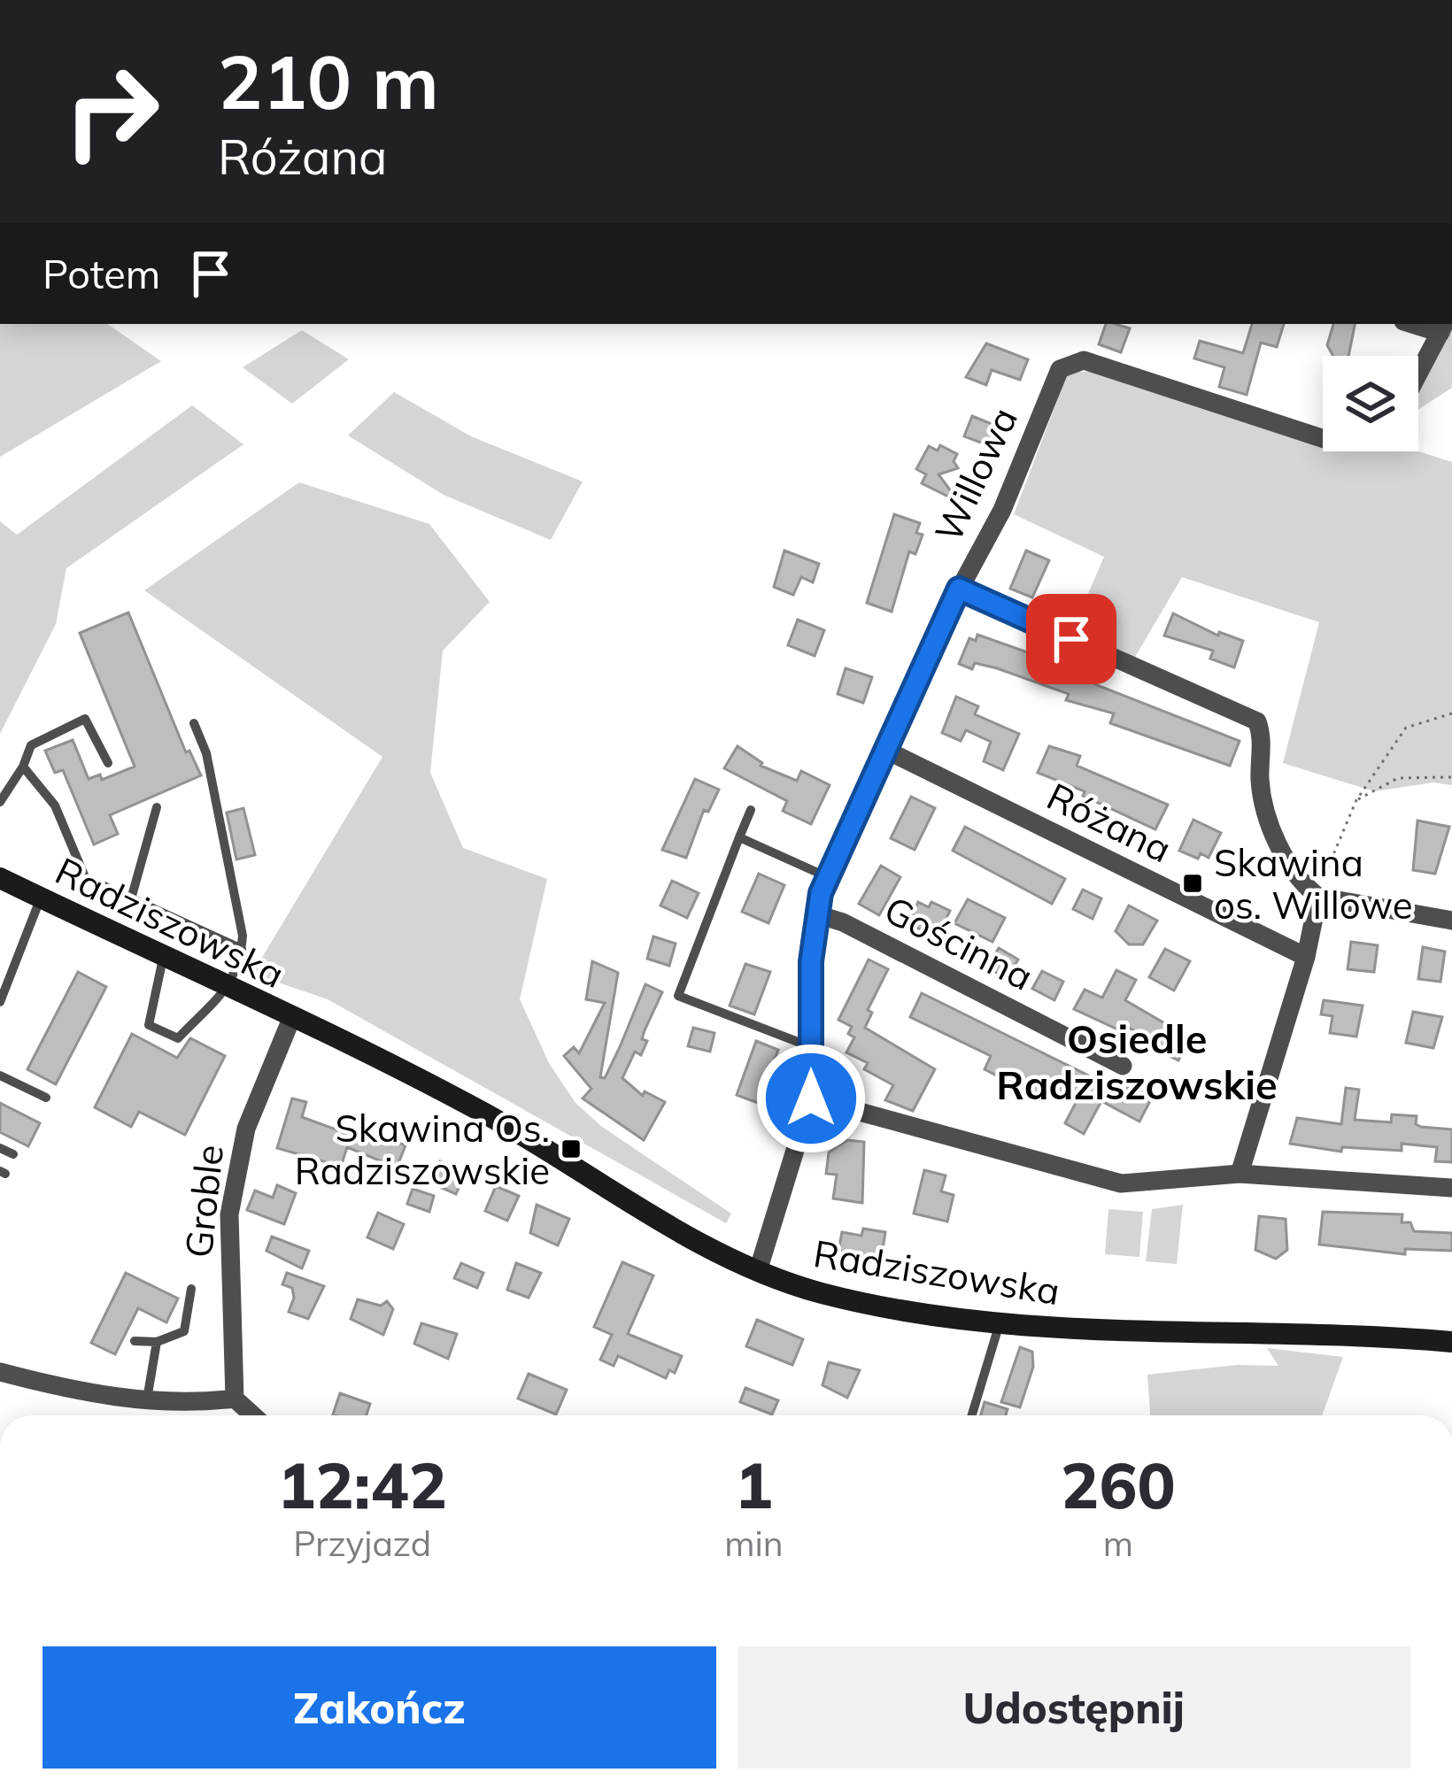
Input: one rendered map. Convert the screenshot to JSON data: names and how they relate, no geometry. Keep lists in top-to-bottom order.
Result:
{
  "streets": {
    "street": [
      "Willowa",
      "Różana",
      "Radziszowska",
      "Gościnna",
      "Groble"
    ]
  },
  "crossings": [
    ["Willowa", "Różana"],
    ["Willowa", "Radziszowska"],
    ["Willowa", "Gościnna"],
    ["Radziszowska", "Groble"]
  ],
  "districts": ["Osiedle Radziszowskie"],
  "places": {
    "transit": ["Skawina os. Willowe", "Skawina Os. Radziszowskie"]
  },
  "page": {
    "turn": ["210 m", "Różana"],
    "then": "Potem",
    "eta": [
      "12:42",
      "Przyjazd",
      "1",
      "min",
      "260",
      "m"
    ],
    "buttons": ["Zakończ", "Udostępnij"]
  }
}
